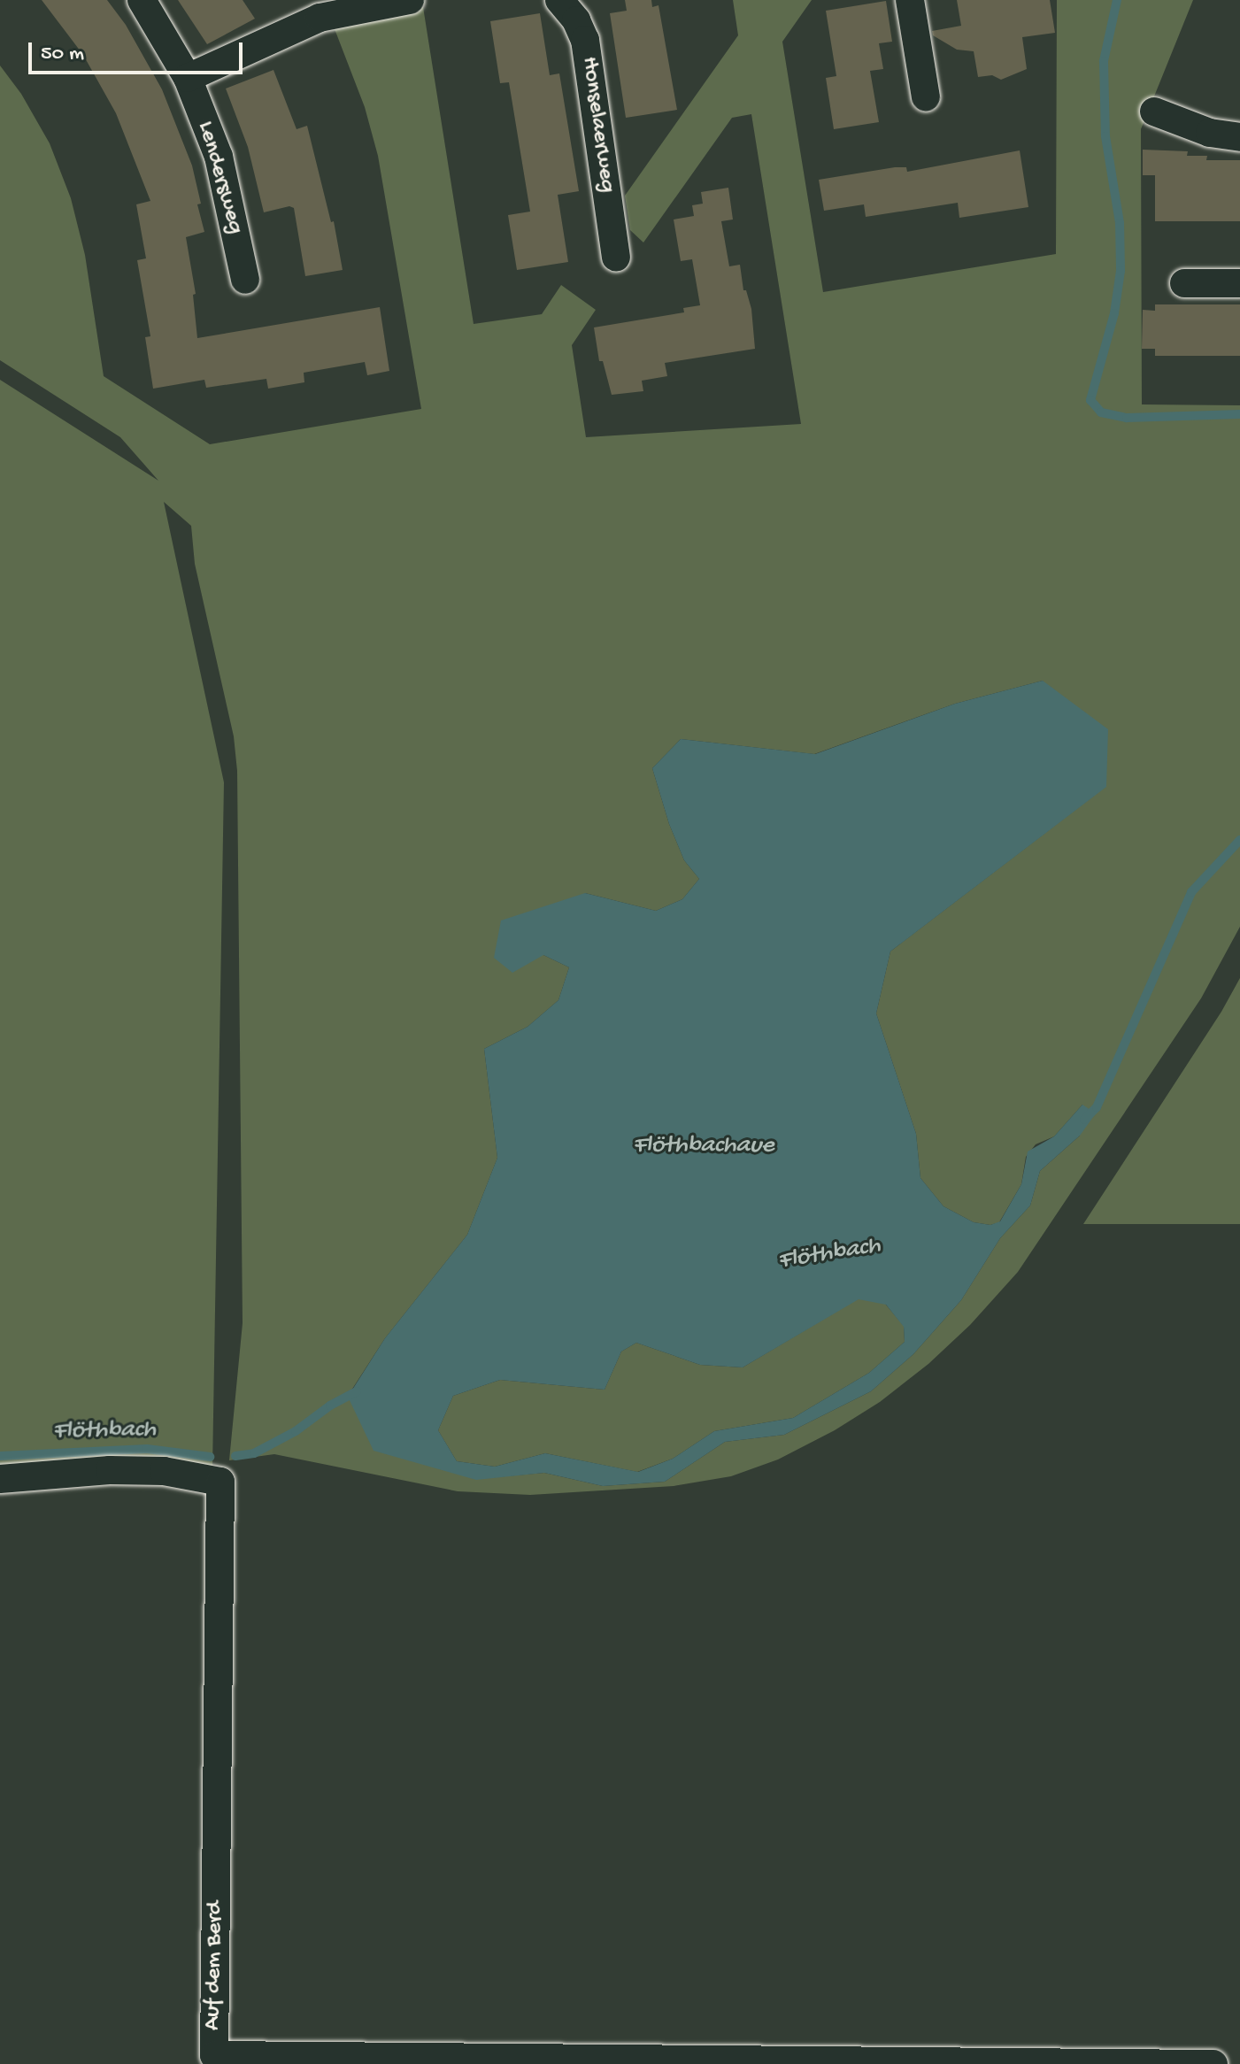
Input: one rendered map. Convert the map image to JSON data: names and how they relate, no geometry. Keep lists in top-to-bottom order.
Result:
{
  "streets": {
    "street": ["Honselaerweg", "Lendersweg", "Auf dem Berd"]
  },
  "water": ["Flöthbachaue", "Flöthbach"],
  "scale_bar": "50 m"
}
